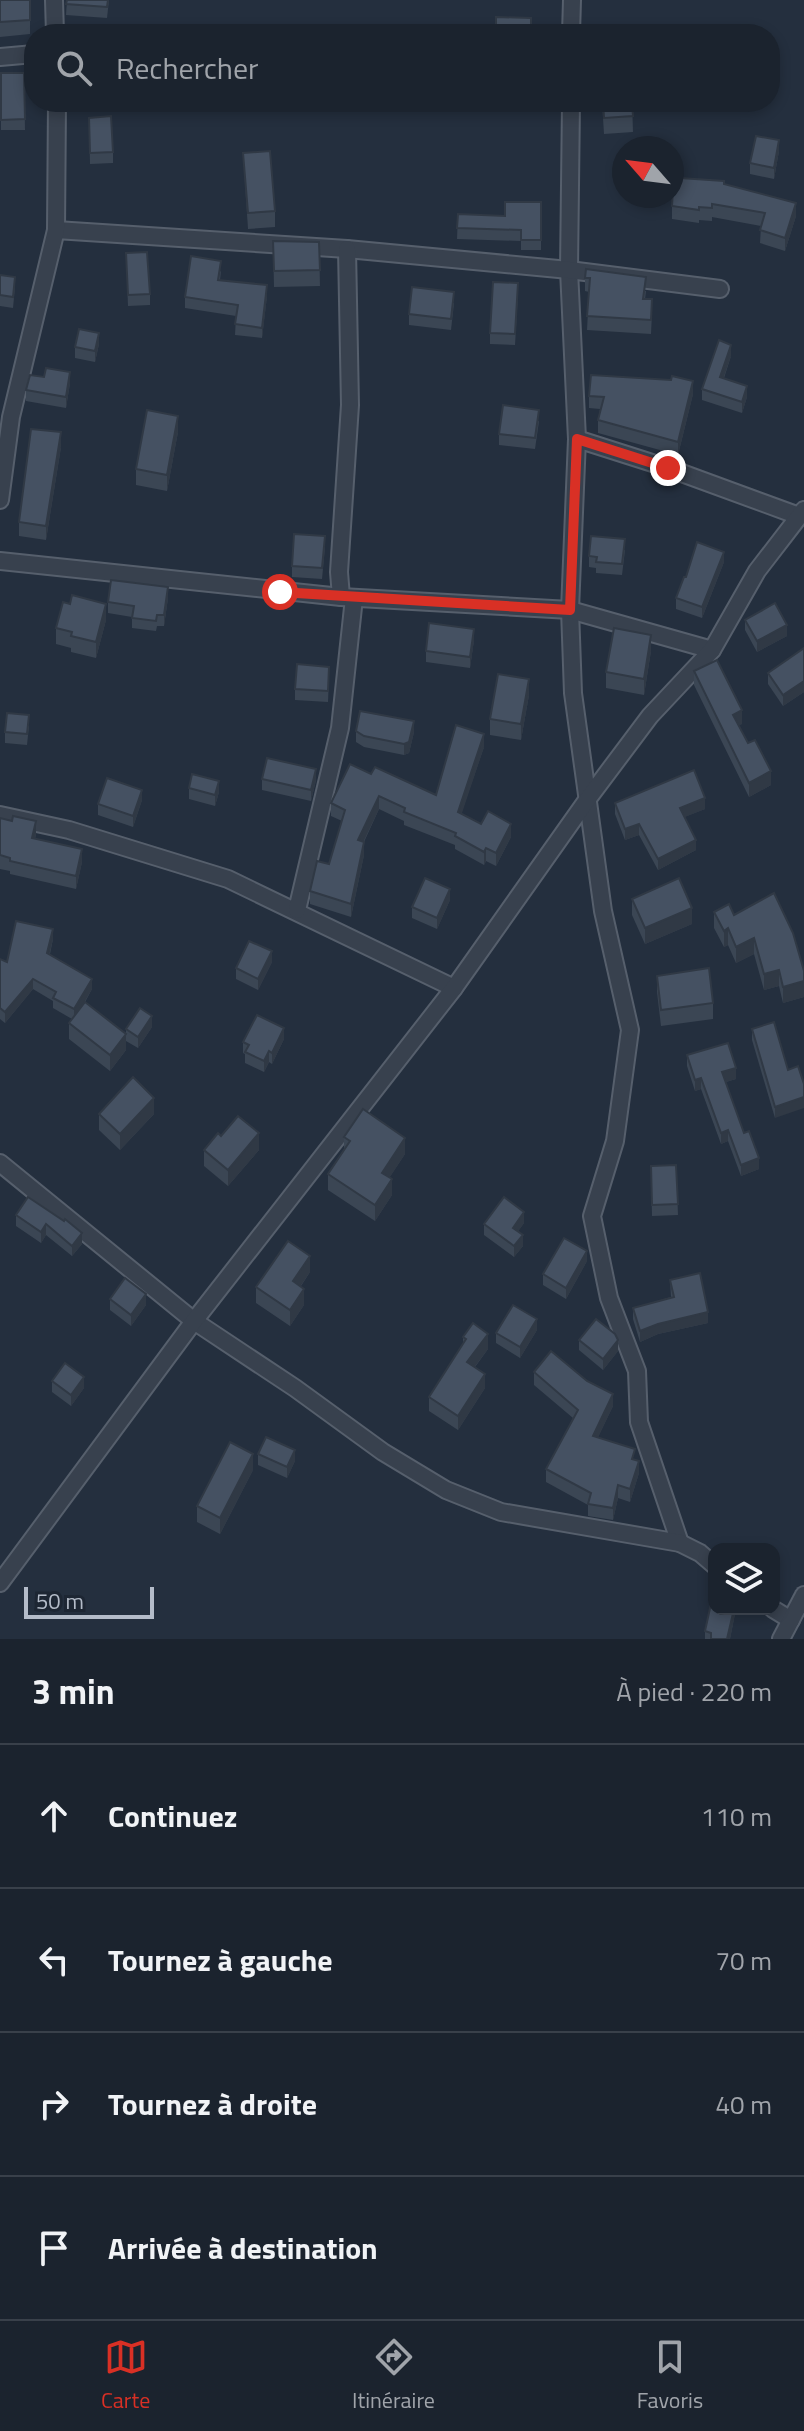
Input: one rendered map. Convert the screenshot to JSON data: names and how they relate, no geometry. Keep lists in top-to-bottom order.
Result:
{
  "scale_bar": "50 m",
  "north": "top left",
  "page": {
    "search": "Rechercher",
    "scale": "50 m",
    "heading": ["3 min", "À pied · 220 m"],
    "list": [
      ["Continuez", "110 m"],
      ["Tournez à gauche", "70 m"],
      ["Tournez à droite", "40 m"],
      "Arrivée à destination"
    ],
    "nav": ["Carte", "Itinéraire", "Favoris"]
  }
}
